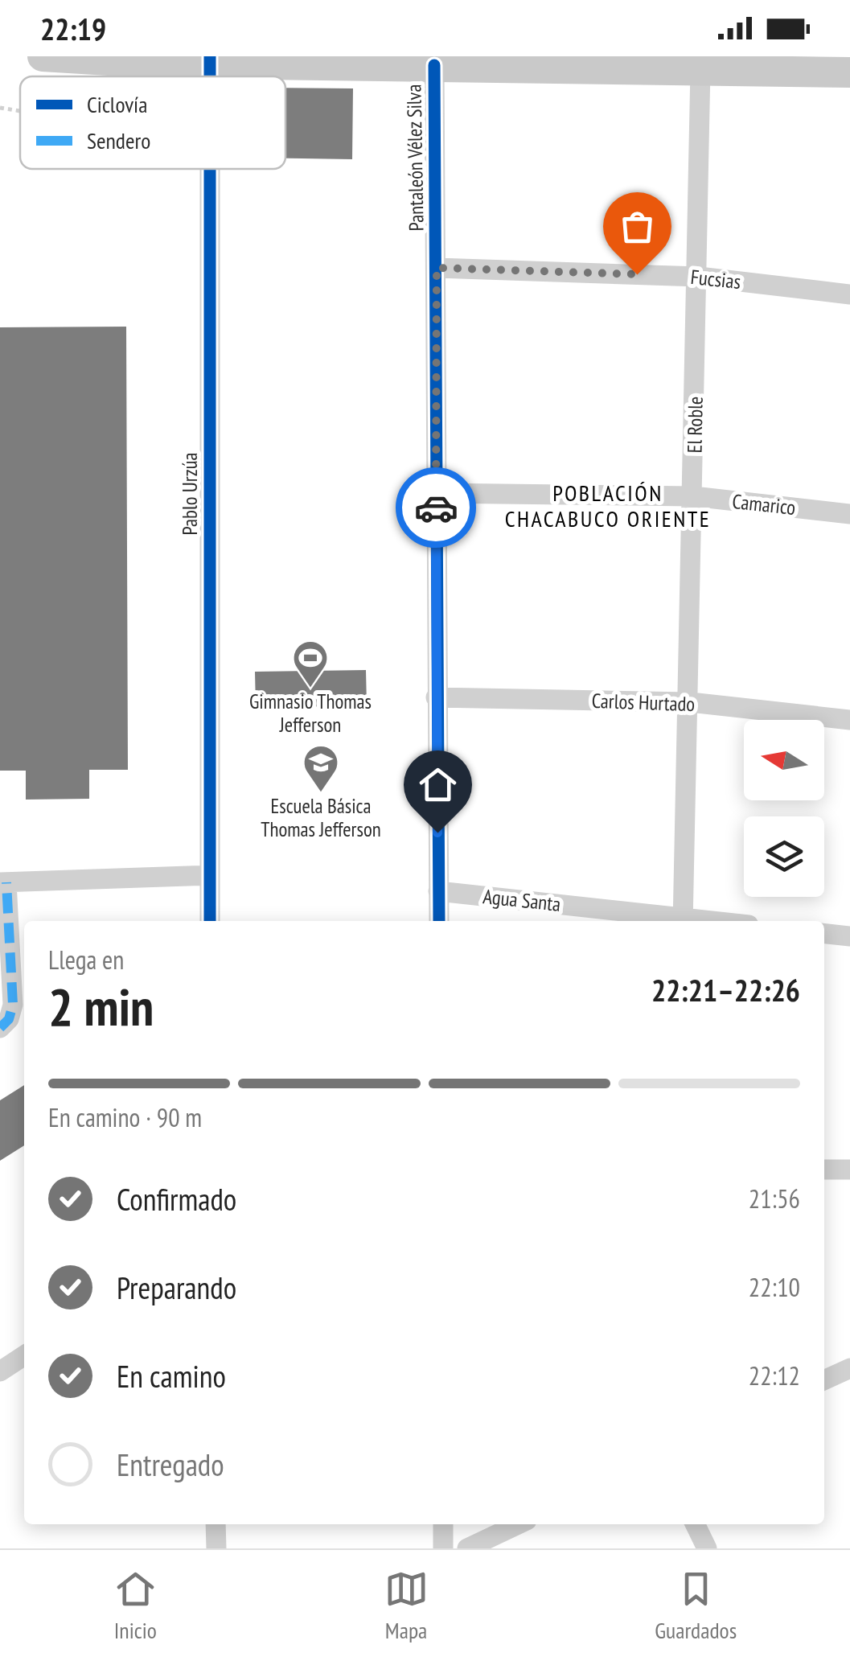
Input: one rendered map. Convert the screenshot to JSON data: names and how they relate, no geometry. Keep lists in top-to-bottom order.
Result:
{
  "streets": {
    "street": [
      "Pantaleón Vélez Silva",
      "Fucsias",
      "El Roble",
      "Pablo Urzúa",
      "Camarico",
      "Carlos Hurtado",
      "Agua Santa"
    ]
  },
  "crossings": [
    ["Pantaleón Vélez Silva", "Fucsias"],
    ["Pantaleón Vélez Silva", "Camarico"],
    ["Pantaleón Vélez Silva", "Carlos Hurtado"],
    ["Pantaleón Vélez Silva", "Agua Santa"],
    ["Fucsias", "El Roble"],
    ["El Roble", "Camarico"],
    ["El Roble", "Carlos Hurtado"]
  ],
  "districts": ["POBLACIÓN CHACABUCO ORIENTE"],
  "places": {
    "sports": ["Gimnasio Thomas Jefferson"],
    "school or university": ["Escuela Básica Thomas Jefferson"]
  },
  "legend": ["Ciclovía", "Sendero"],
  "north": "left",
  "page": {
    "status": "22:19",
    "heading": ["2 min", "Llega en", "22:21–22:26"],
    "bar": "En camino · 90 m",
    "list": [
      ["Confirmado", "21:56"],
      ["Preparando", "22:10"],
      ["En camino", "22:12"],
      "Entregado"
    ],
    "tabs": ["Inicio", "Mapa", "Guardados"]
  }
}
